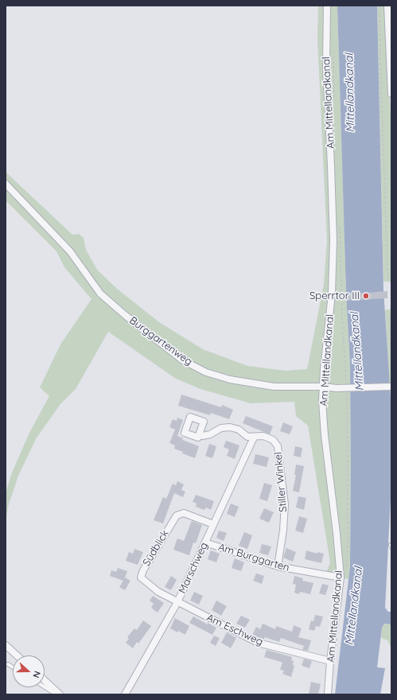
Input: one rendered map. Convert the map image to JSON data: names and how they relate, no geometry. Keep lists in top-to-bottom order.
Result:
{
  "streets": {
    "street": [
      "Am Mittellandkanal",
      "Burggartenweg",
      "Stiller Winkel",
      "Südblick",
      "Am Burggarten",
      "Marschweg",
      "Am Eschweg"
    ]
  },
  "crossings": [
    ["Am Mittellandkanal", "Burggartenweg"],
    ["Am Mittellandkanal", "Am Burggarten"],
    ["Am Mittellandkanal", "Am Eschweg"],
    ["Stiller Winkel", "Am Burggarten"],
    ["Stiller Winkel", "Marschweg"],
    ["Südblick", "Marschweg"],
    ["Südblick", "Am Eschweg"],
    ["Am Burggarten", "Marschweg"],
    ["Marschweg", "Am Eschweg"]
  ],
  "water": ["Mittellandkanal"],
  "places": ["Sperrtor III"],
  "north": "right"
}
